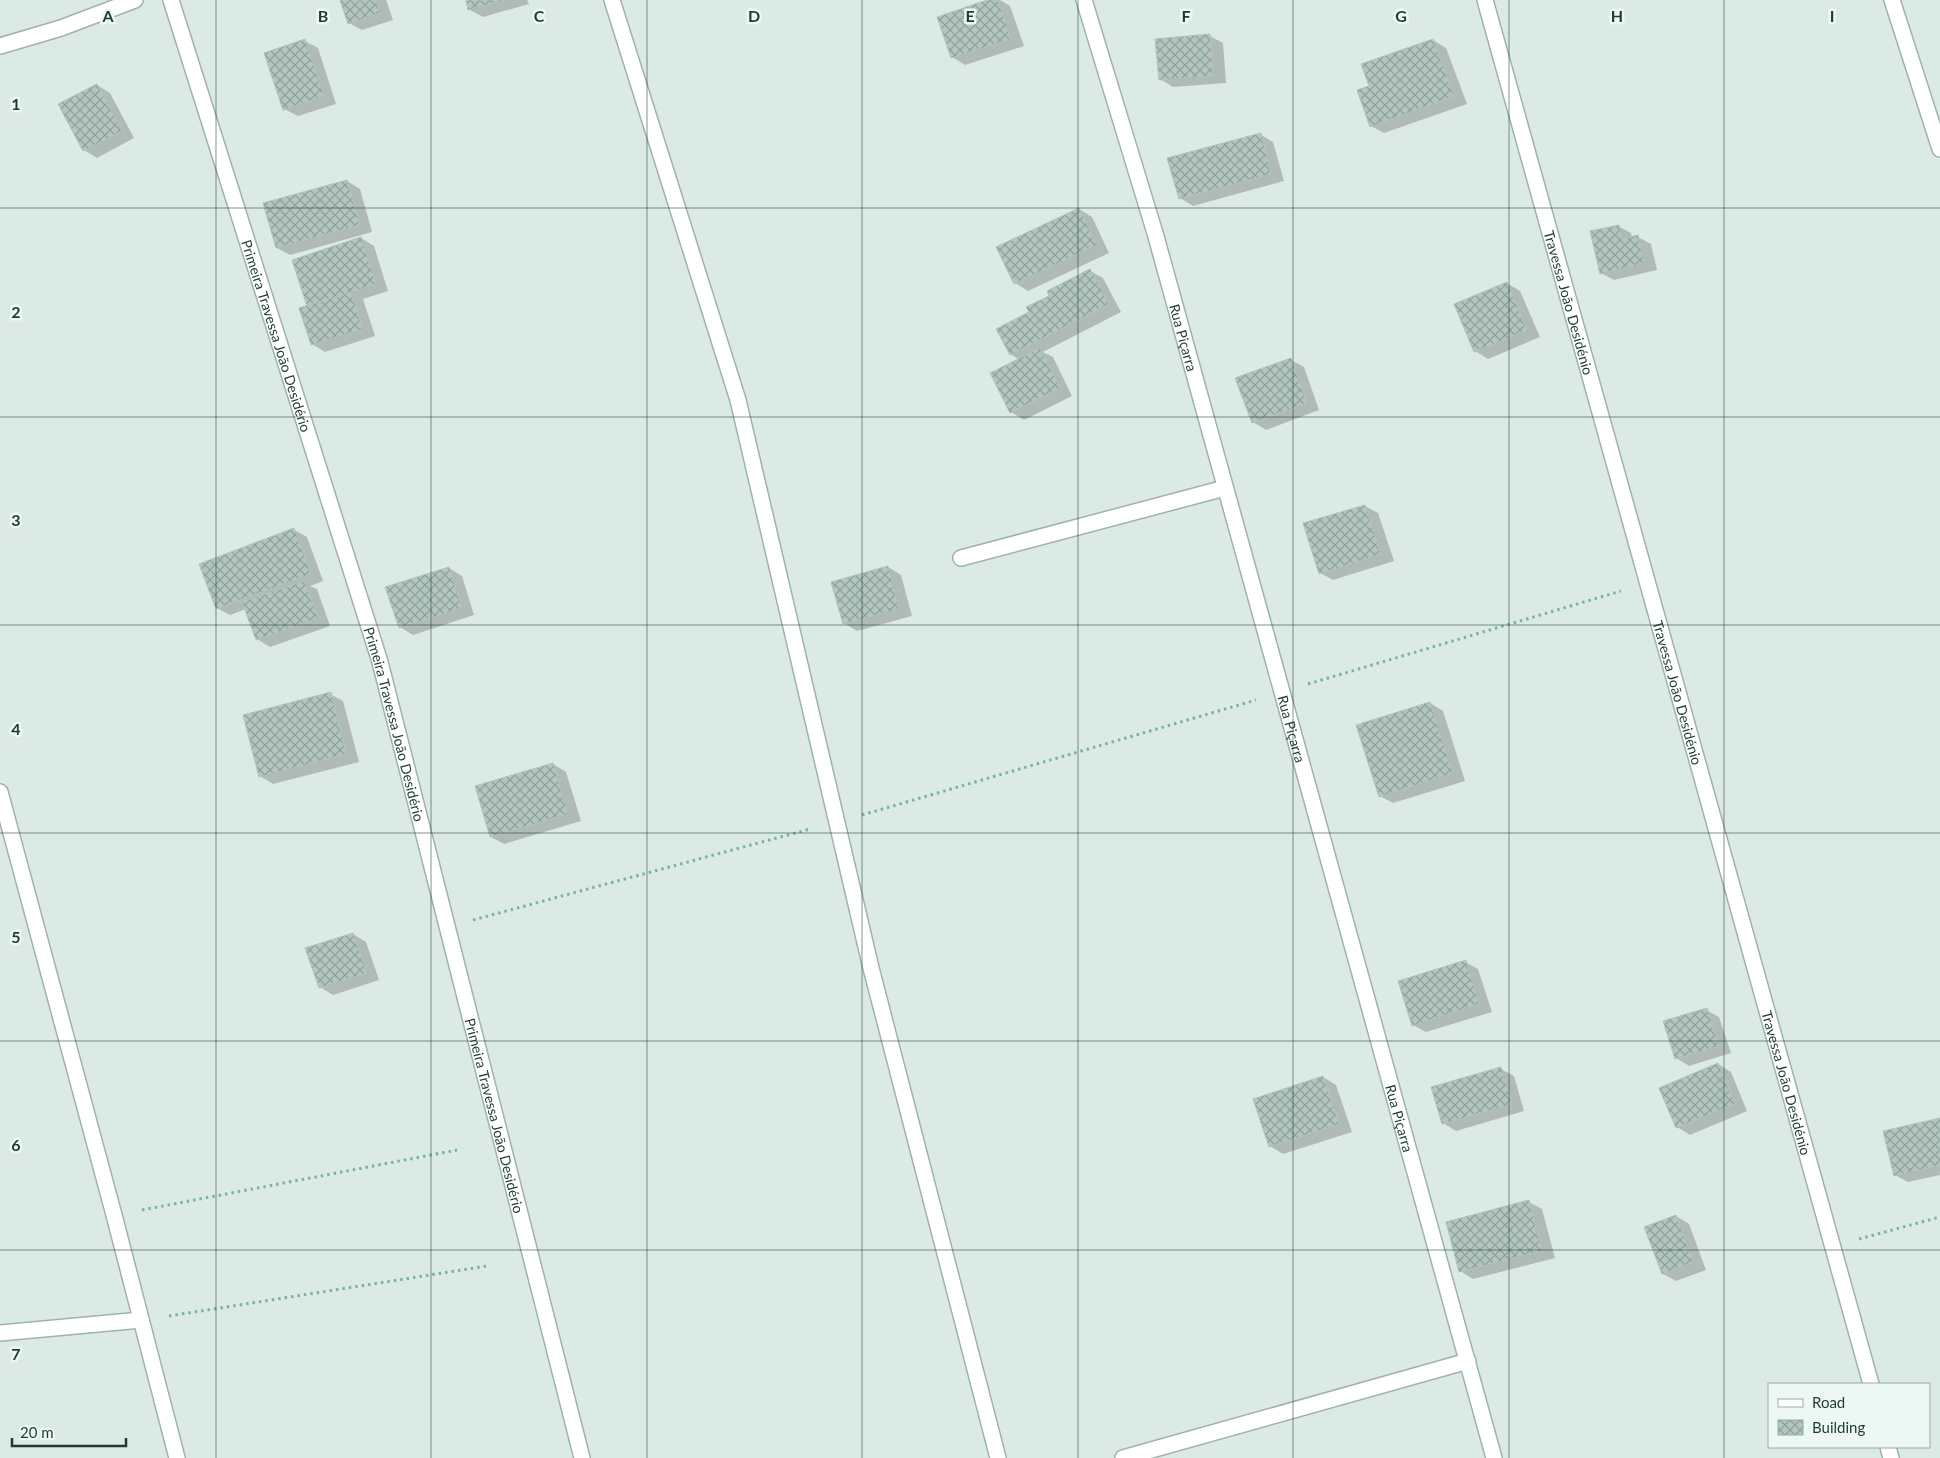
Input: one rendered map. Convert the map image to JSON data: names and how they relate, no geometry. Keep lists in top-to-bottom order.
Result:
{
  "streets": {
    "street": ["Travessa João Desidénio", "Primeira Travessa João Desidério", "Rua Piçarra"]
  },
  "legend": ["Road", "Building"],
  "scale_bar": "20 m",
  "grid": {
    "columns": [
      "A",
      "B",
      "C",
      "D",
      "E",
      "F",
      "G",
      "H",
      "I"
    ],
    "rows": [
      "1",
      "2",
      "3",
      "4",
      "5",
      "6",
      "7"
    ]
  }
}
